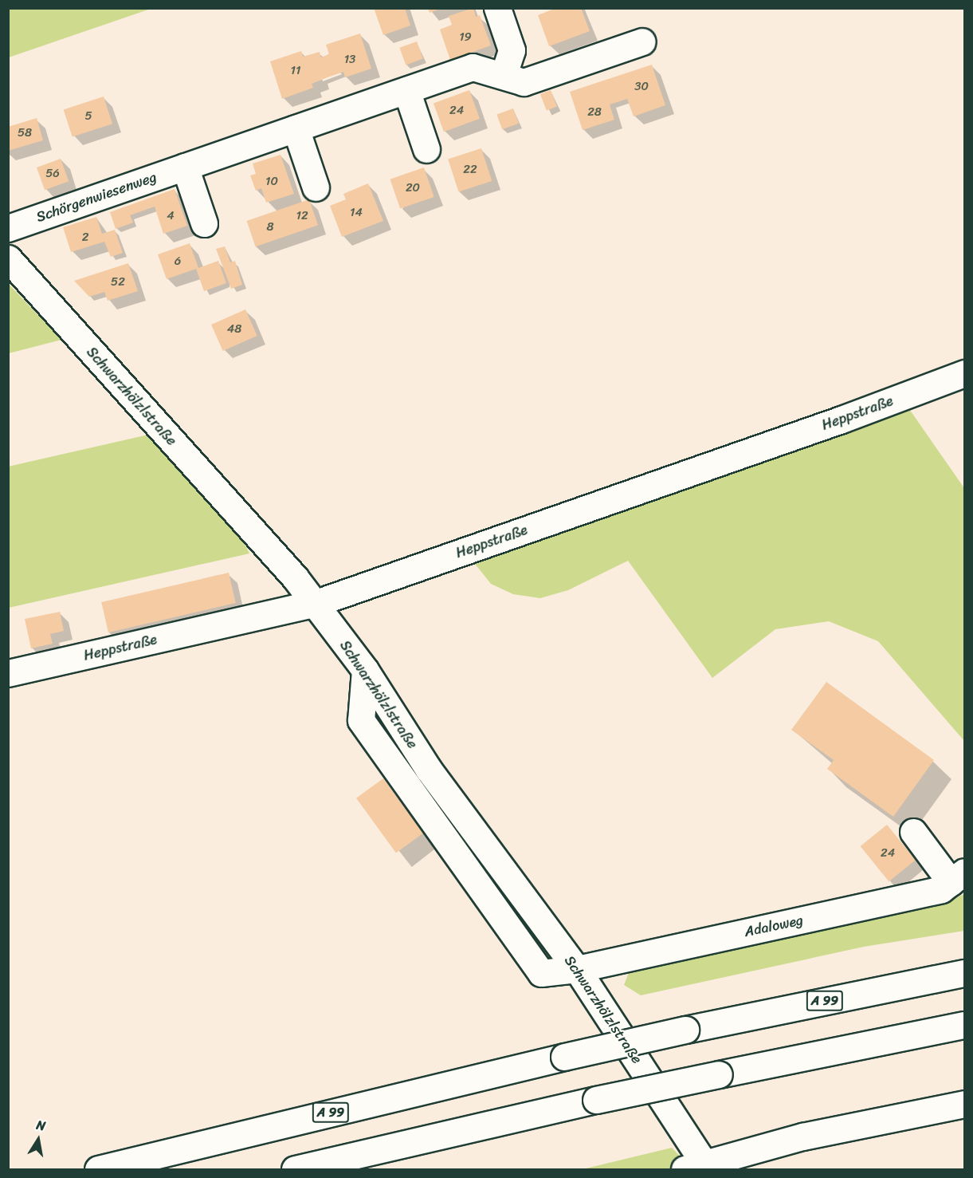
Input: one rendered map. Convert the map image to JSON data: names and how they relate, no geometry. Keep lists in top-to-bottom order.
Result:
{
  "streets": {
    "main road": [
      "Schörgenwiesenweg",
      "Schwarzhölzlstraße",
      "Heppstraße",
      "Adaloweg",
      "A 99"
    ]
  },
  "crossings": [
    ["Schwarzhölzlstraße", "Heppstraße"],
    ["Schwarzhölzlstraße", "Adaloweg"]
  ],
  "house_numbers": [
    "19",
    "13",
    "11",
    "30",
    "24",
    "28",
    "5",
    "58",
    "22",
    "56",
    "10",
    "20",
    "14",
    "4",
    "12",
    "8",
    "2",
    "6",
    "52",
    "48",
    "24"
  ],
  "north": "top"
}
